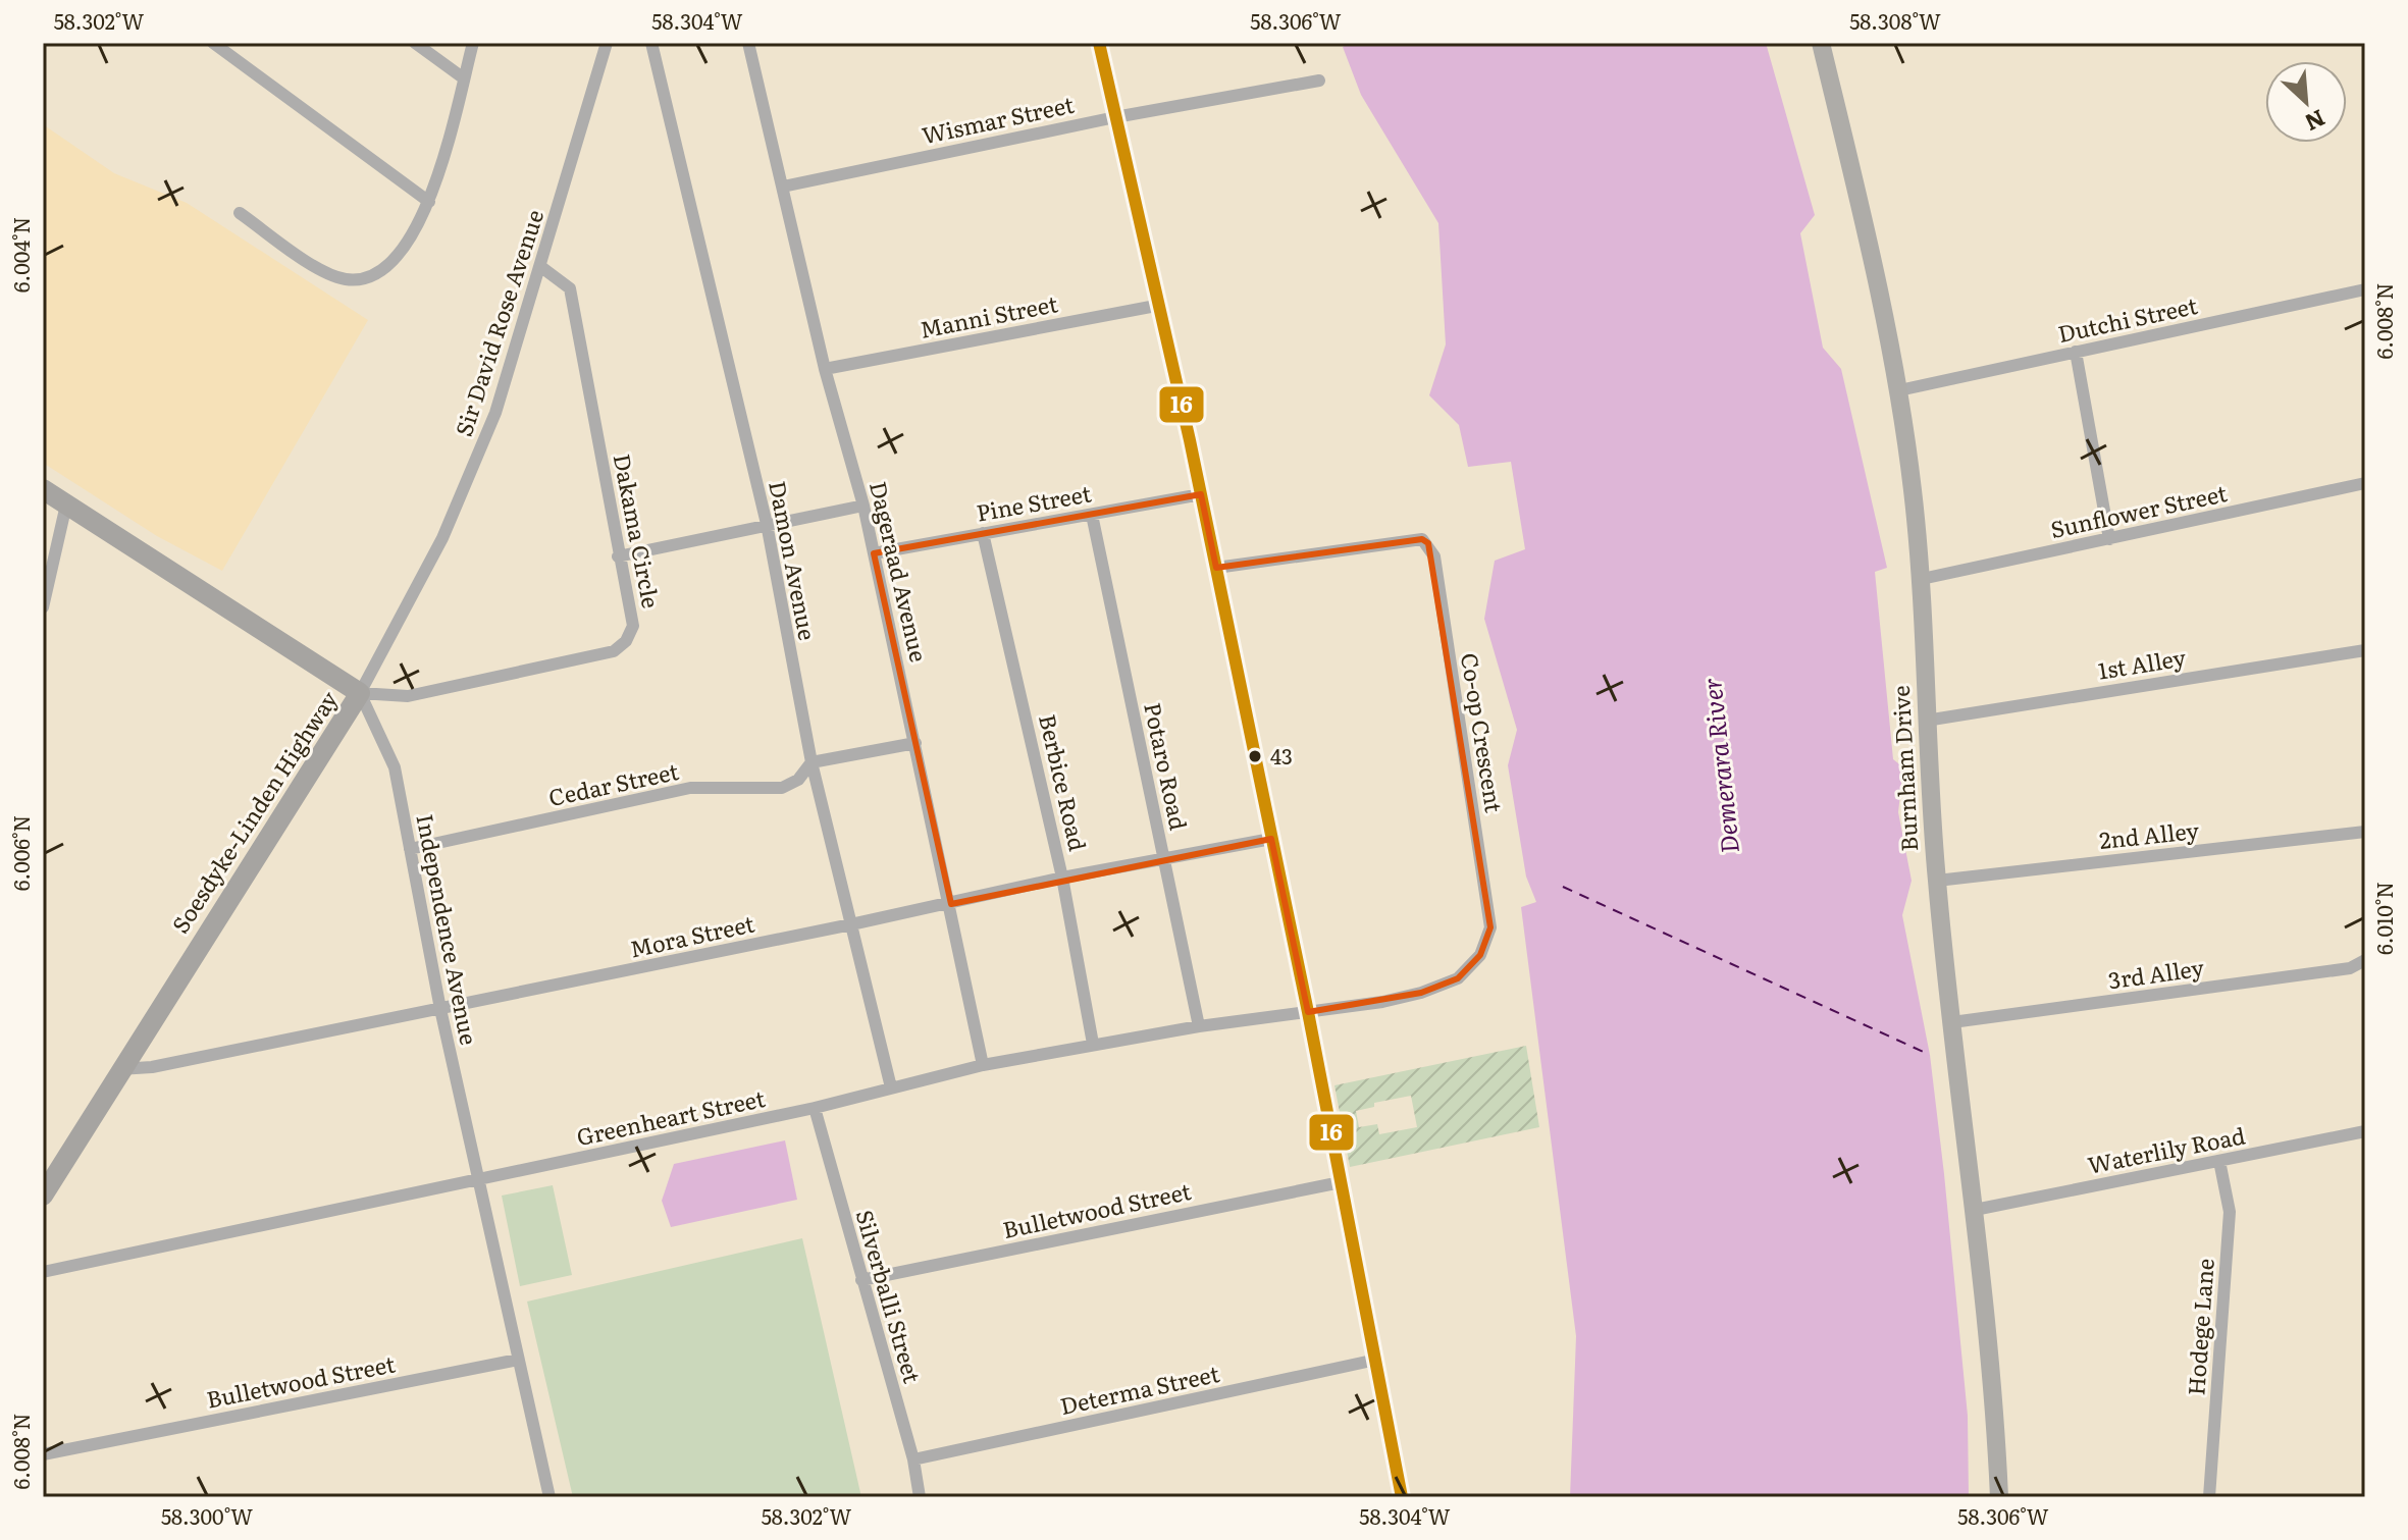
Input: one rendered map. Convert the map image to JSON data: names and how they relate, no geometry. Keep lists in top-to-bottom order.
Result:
{
  "streets": {
    "main road": ["Soesdyke-Linden Highway"],
    "street": [
      "Wismar Street",
      "Manni Street",
      "Dutchi Street",
      "Sir David Rose Avenue",
      "Pine Street",
      "Sunflower Street",
      "Dakama Circle",
      "Damon Avenue",
      "Dageraad Avenue",
      "1st Alley",
      "Co-op Crescent",
      "Potaro Road",
      "Burnham Drive",
      "Berbice Road",
      "Cedar Street",
      "2nd Alley",
      "Independence Avenue",
      "Mora Street",
      "3rd Alley",
      "Greenheart Street",
      "Waterlily Road",
      "Bulletwood Street",
      "Silverballi Street",
      "Hodege Lane",
      "Determa Street"
    ]
  },
  "crossings": [
    ["Wismar Street", "Dageraad Avenue"],
    ["Manni Street", "Dageraad Avenue"],
    ["Dutchi Street", "Burnham Drive"],
    ["Sir David Rose Avenue", "Dakama Circle"],
    ["Sir David Rose Avenue", "Soesdyke-Linden Highway"],
    ["Sir David Rose Avenue", "Independence Avenue"],
    ["Pine Street", "Dageraad Avenue"],
    ["Pine Street", "Potaro Road"],
    ["Pine Street", "Berbice Road"],
    ["Sunflower Street", "Burnham Drive"],
    ["Dakama Circle", "Soesdyke-Linden Highway"],
    ["Dakama Circle", "Independence Avenue"],
    ["Damon Avenue", "Cedar Street"],
    ["Damon Avenue", "Mora Street"],
    ["Damon Avenue", "Greenheart Street"],
    ["Dageraad Avenue", "Cedar Street"],
    ["Dageraad Avenue", "Mora Street"],
    ["Dageraad Avenue", "Greenheart Street"],
    ["1st Alley", "Burnham Drive"],
    ["Co-op Crescent", "Greenheart Street"],
    ["Potaro Road", "Mora Street"],
    ["Potaro Road", "Greenheart Street"],
    ["Burnham Drive", "2nd Alley"],
    ["Burnham Drive", "3rd Alley"],
    ["Burnham Drive", "Waterlily Road"],
    ["Berbice Road", "Mora Street"],
    ["Berbice Road", "Greenheart Street"],
    ["Cedar Street", "Independence Avenue"],
    ["Soesdyke-Linden Highway", "Independence Avenue"],
    ["Soesdyke-Linden Highway", "Mora Street"],
    ["Independence Avenue", "Mora Street"],
    ["Independence Avenue", "Greenheart Street"],
    ["Independence Avenue", "Bulletwood Street"],
    ["Greenheart Street", "Silverballi Street"],
    ["Waterlily Road", "Hodege Lane"],
    ["Bulletwood Street", "Silverballi Street"],
    ["Silverballi Street", "Determa Street"]
  ],
  "water": ["Demerara River"],
  "places": ["43"],
  "lines": ["transit line 16"],
  "north": "bottom right",
  "coordinates": [
    "58.302°W",
    "58.304°W",
    "58.306°W",
    "58.308°W",
    "6.004°N",
    "6.008°N",
    "6.006°N",
    "6.010°N",
    "58.300°W"
  ]
}
